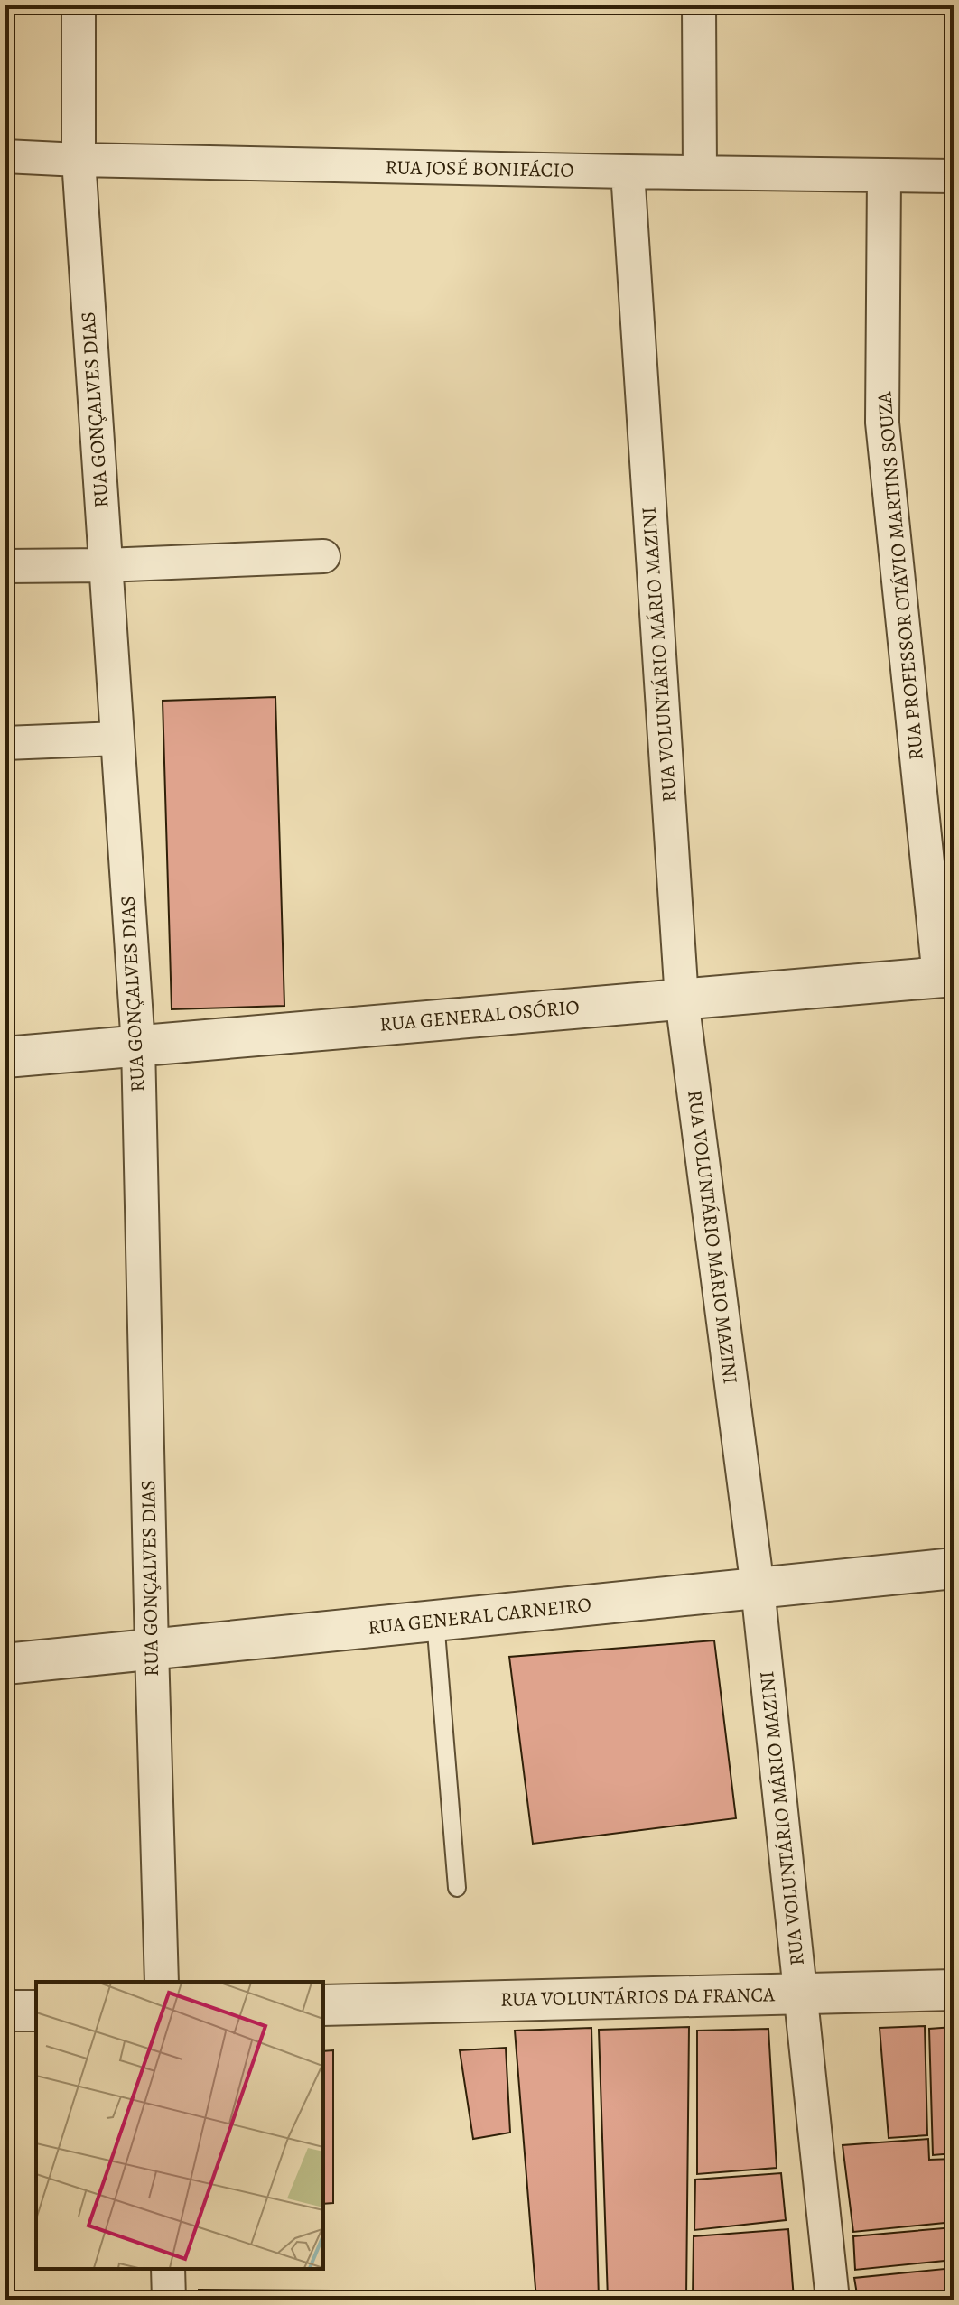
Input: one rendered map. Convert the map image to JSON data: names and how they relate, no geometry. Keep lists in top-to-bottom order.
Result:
{
  "streets": {
    "street": [
      "RUA JOSÉ BONIFÁCIO",
      "RUA GONÇALVES DIAS",
      "RUA PROFESSOR OTÁVIO MARTINS SOUZA",
      "RUA VOLUNTÁRIO MÁRIO MAZINI",
      "RUA GENERAL OSÓRIO",
      "RUA GENERAL CARNEIRO",
      "RUA VOLUNTÁRIOS DA FRANCA"
    ]
  },
  "crossings": [
    ["RUA JOSÉ BONIFÁCIO", "RUA GONÇALVES DIAS"],
    ["RUA JOSÉ BONIFÁCIO", "RUA PROFESSOR OTÁVIO MARTINS SOUZA"],
    ["RUA JOSÉ BONIFÁCIO", "RUA VOLUNTÁRIO MÁRIO MAZINI"],
    ["RUA GONÇALVES DIAS", "RUA GENERAL OSÓRIO"],
    ["RUA GONÇALVES DIAS", "RUA GENERAL CARNEIRO"],
    ["RUA PROFESSOR OTÁVIO MARTINS SOUZA", "RUA GENERAL OSÓRIO"],
    ["RUA VOLUNTÁRIO MÁRIO MAZINI", "RUA GENERAL OSÓRIO"],
    ["RUA VOLUNTÁRIO MÁRIO MAZINI", "RUA GENERAL CARNEIRO"],
    ["RUA VOLUNTÁRIO MÁRIO MAZINI", "RUA VOLUNTÁRIOS DA FRANCA"]
  ]
}
